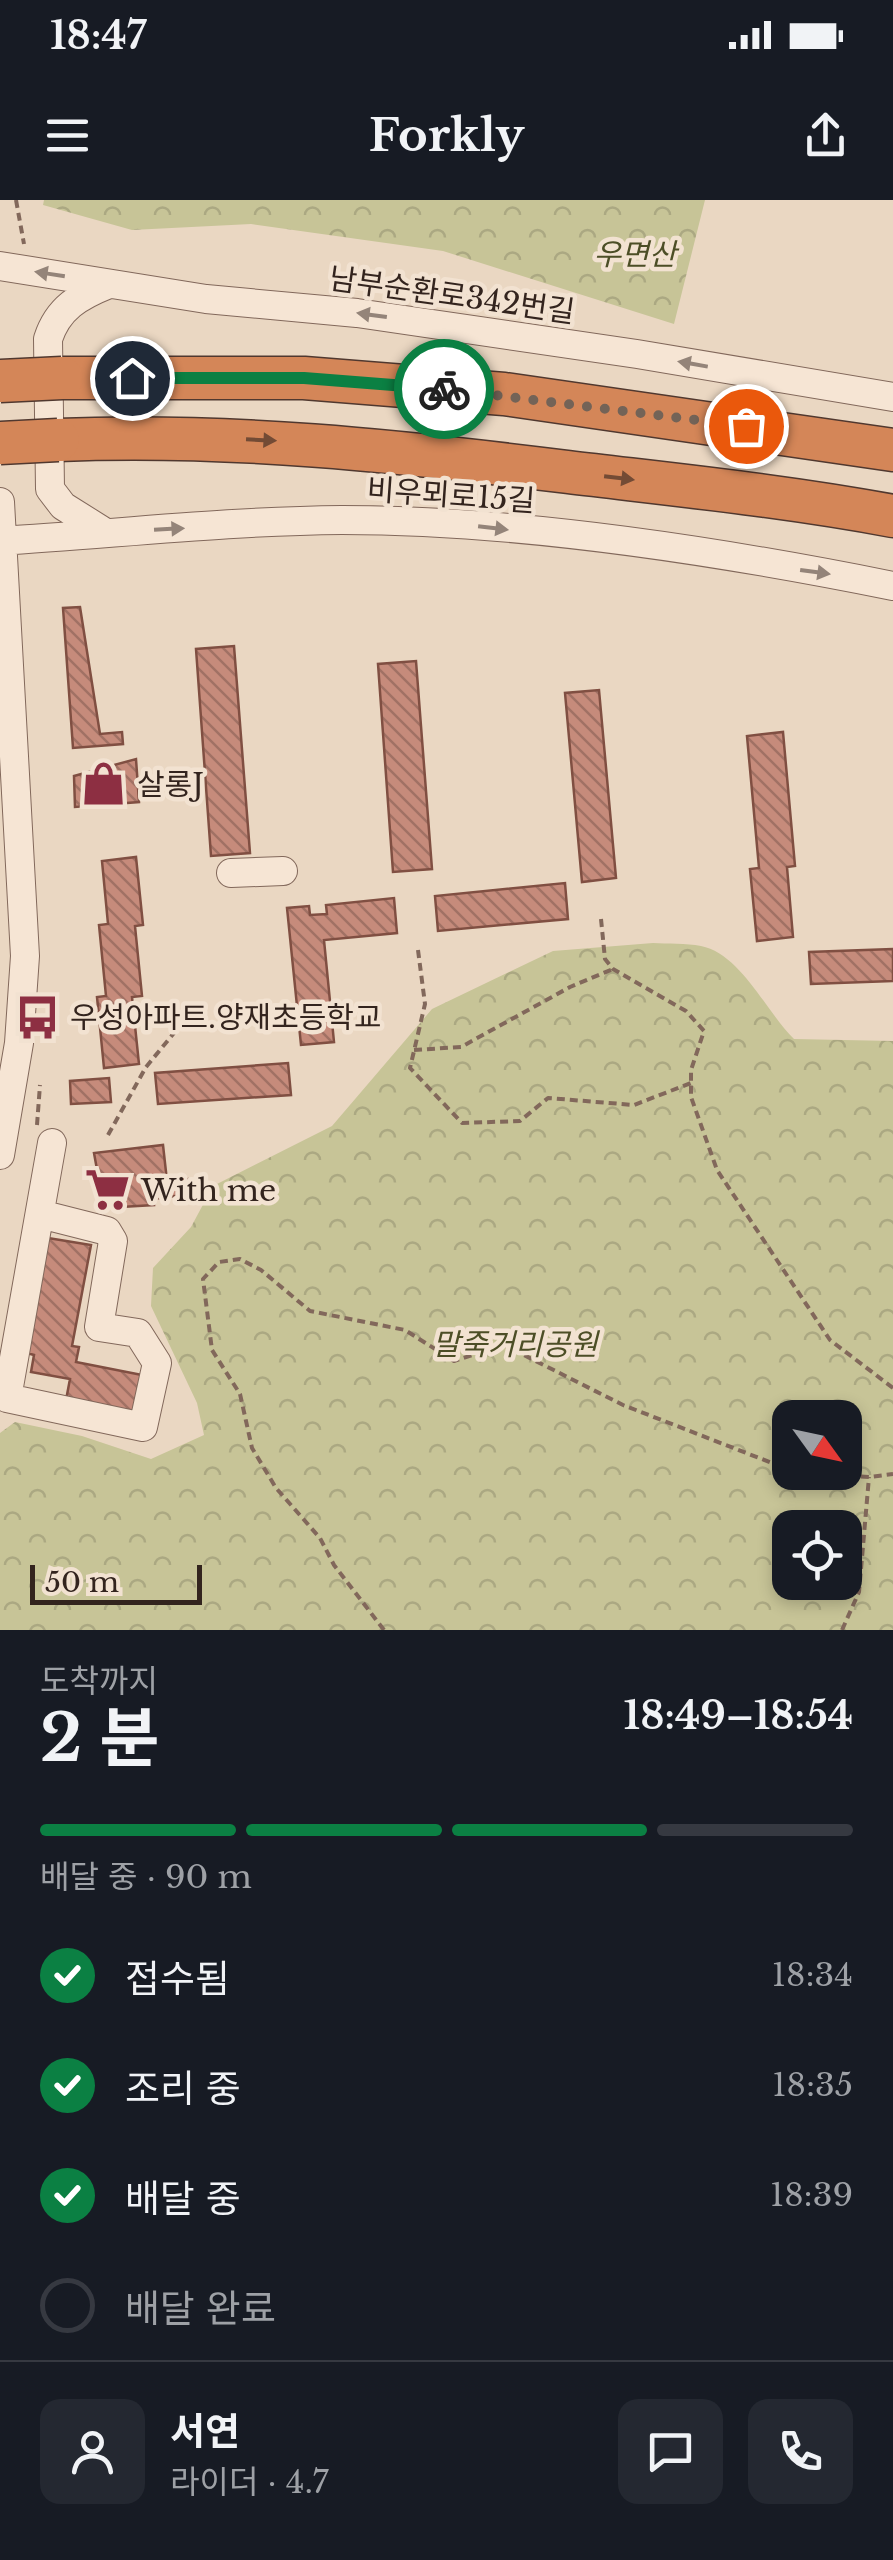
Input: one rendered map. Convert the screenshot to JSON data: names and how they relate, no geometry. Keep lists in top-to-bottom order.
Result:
{
  "streets": {
    "street": ["남부순환로342번길", "비우뫼로15길"]
  },
  "one_way": ["남부순환로342번길", "비우뫼로15길"],
  "parks": ["우면산", "말죽거리공원"],
  "places": {
    "shop": ["살롱J"],
    "bus stop": ["우성아파트.양재초등학교"],
    "supermarket": ["With me"]
  },
  "scale_bar": "50 m",
  "north": "bottom right",
  "page": {
    "status": "18:47",
    "header": "Forkly",
    "scale": "50 m",
    "heading": ["2 분", "도착까지", "18:49–18:54"],
    "panel": ["서연", "라이더 · 4.7"],
    "bar": "배달 중 · 90 m",
    "list": [
      ["접수됨", "18:34"],
      ["조리 중", "18:35"],
      ["배달 중", "18:39"],
      "배달 완료"
    ]
  }
}
